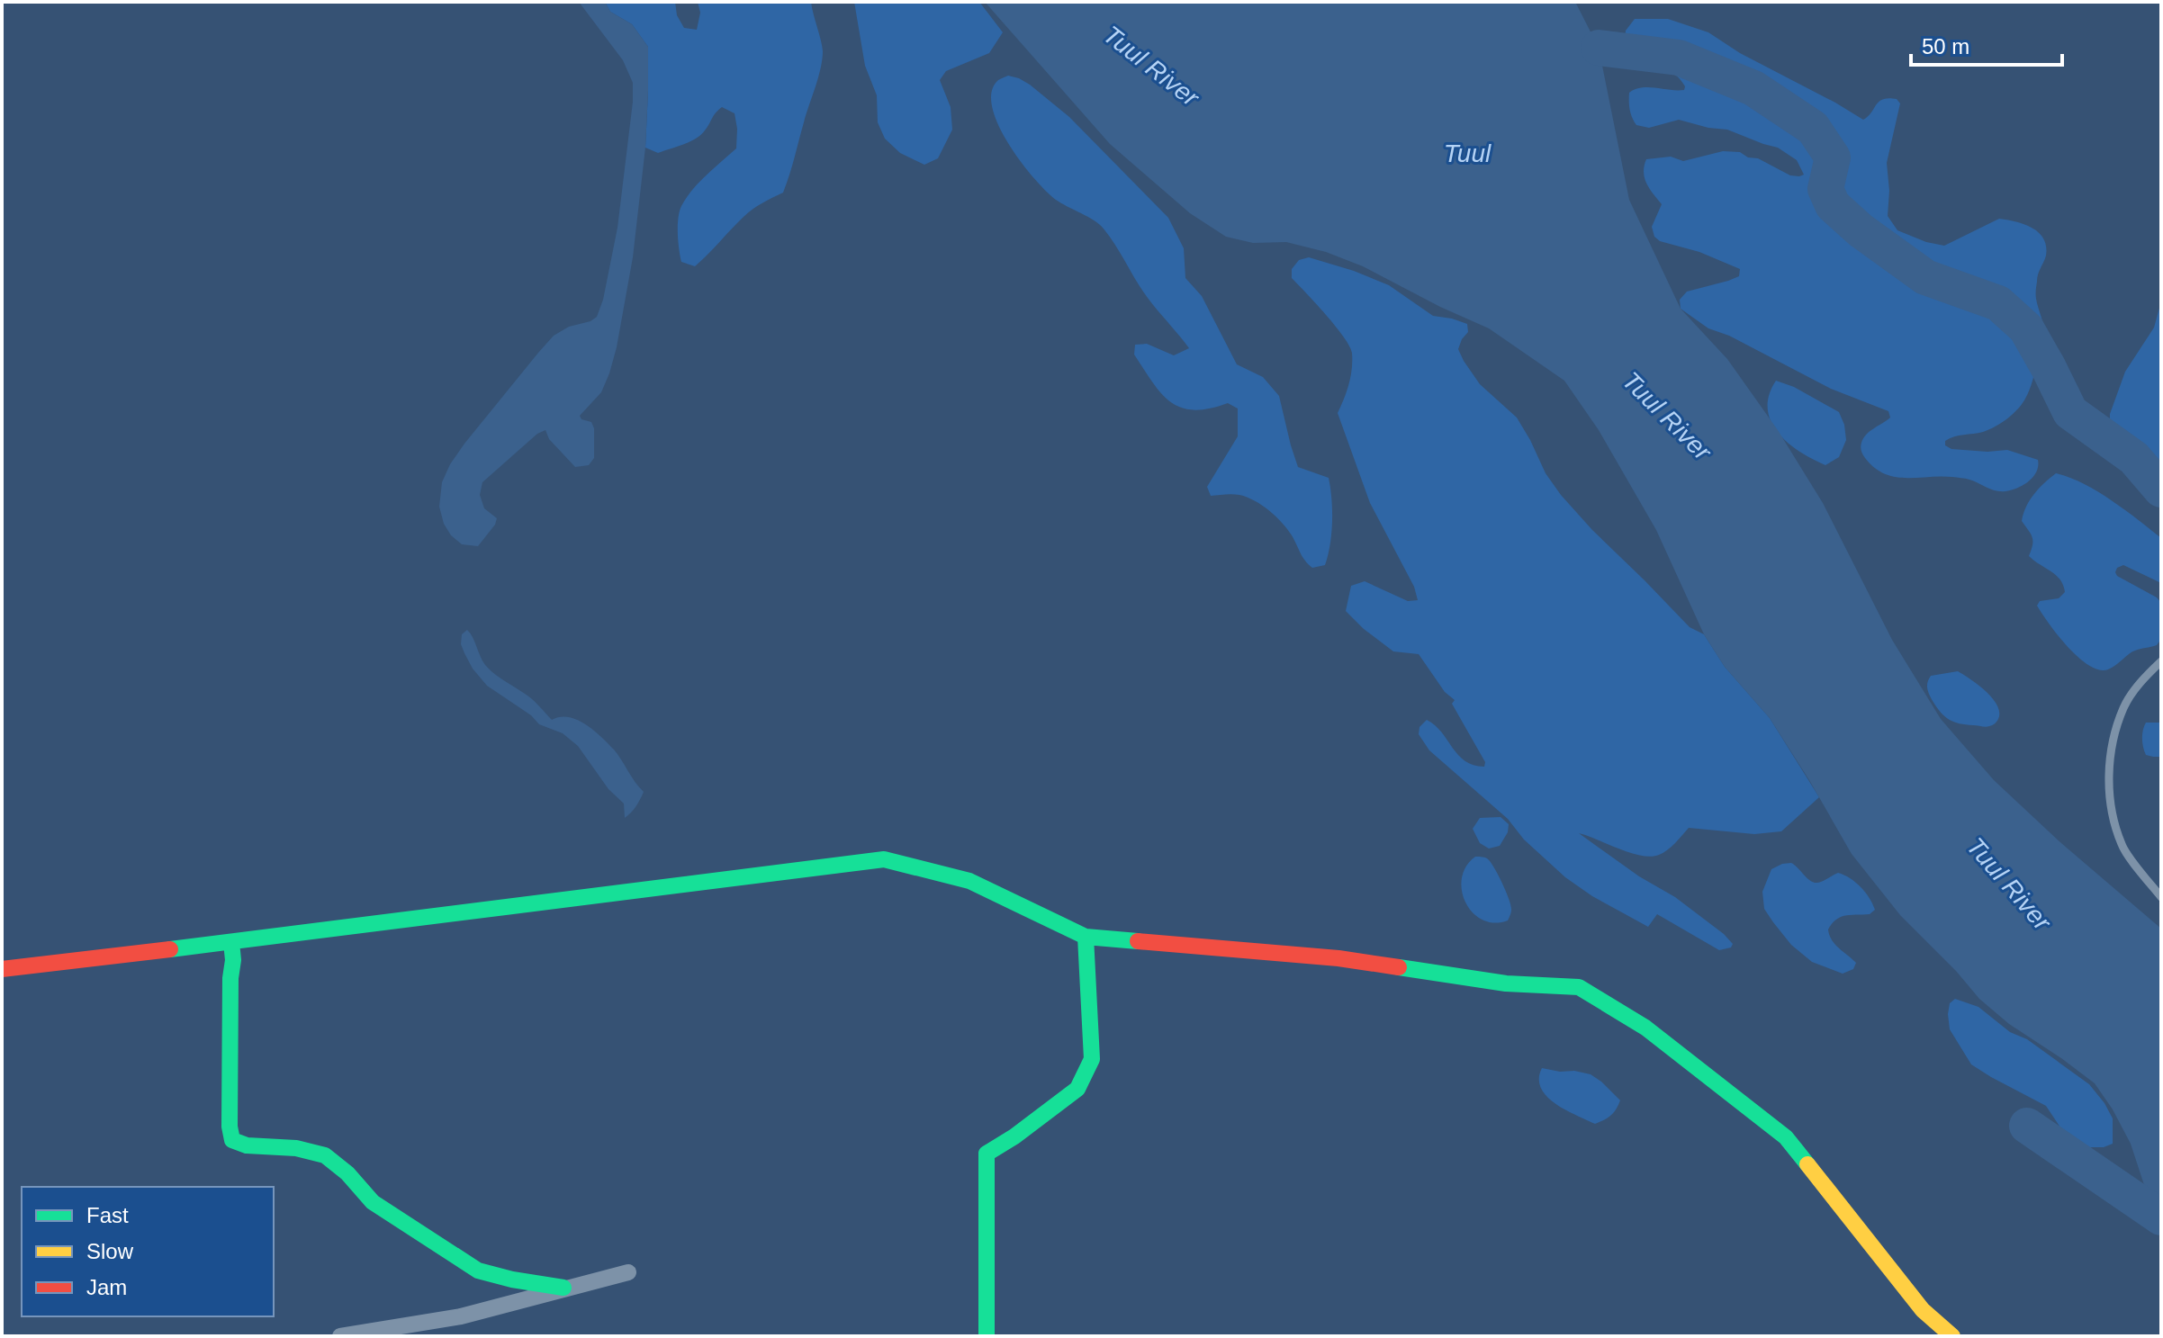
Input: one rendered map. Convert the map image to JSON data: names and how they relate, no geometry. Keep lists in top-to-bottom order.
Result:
{
  "water": ["Tuul River", "Tuul"],
  "legend": ["Fast", "Slow", "Jam"],
  "scale_bar": "50 m"
}
